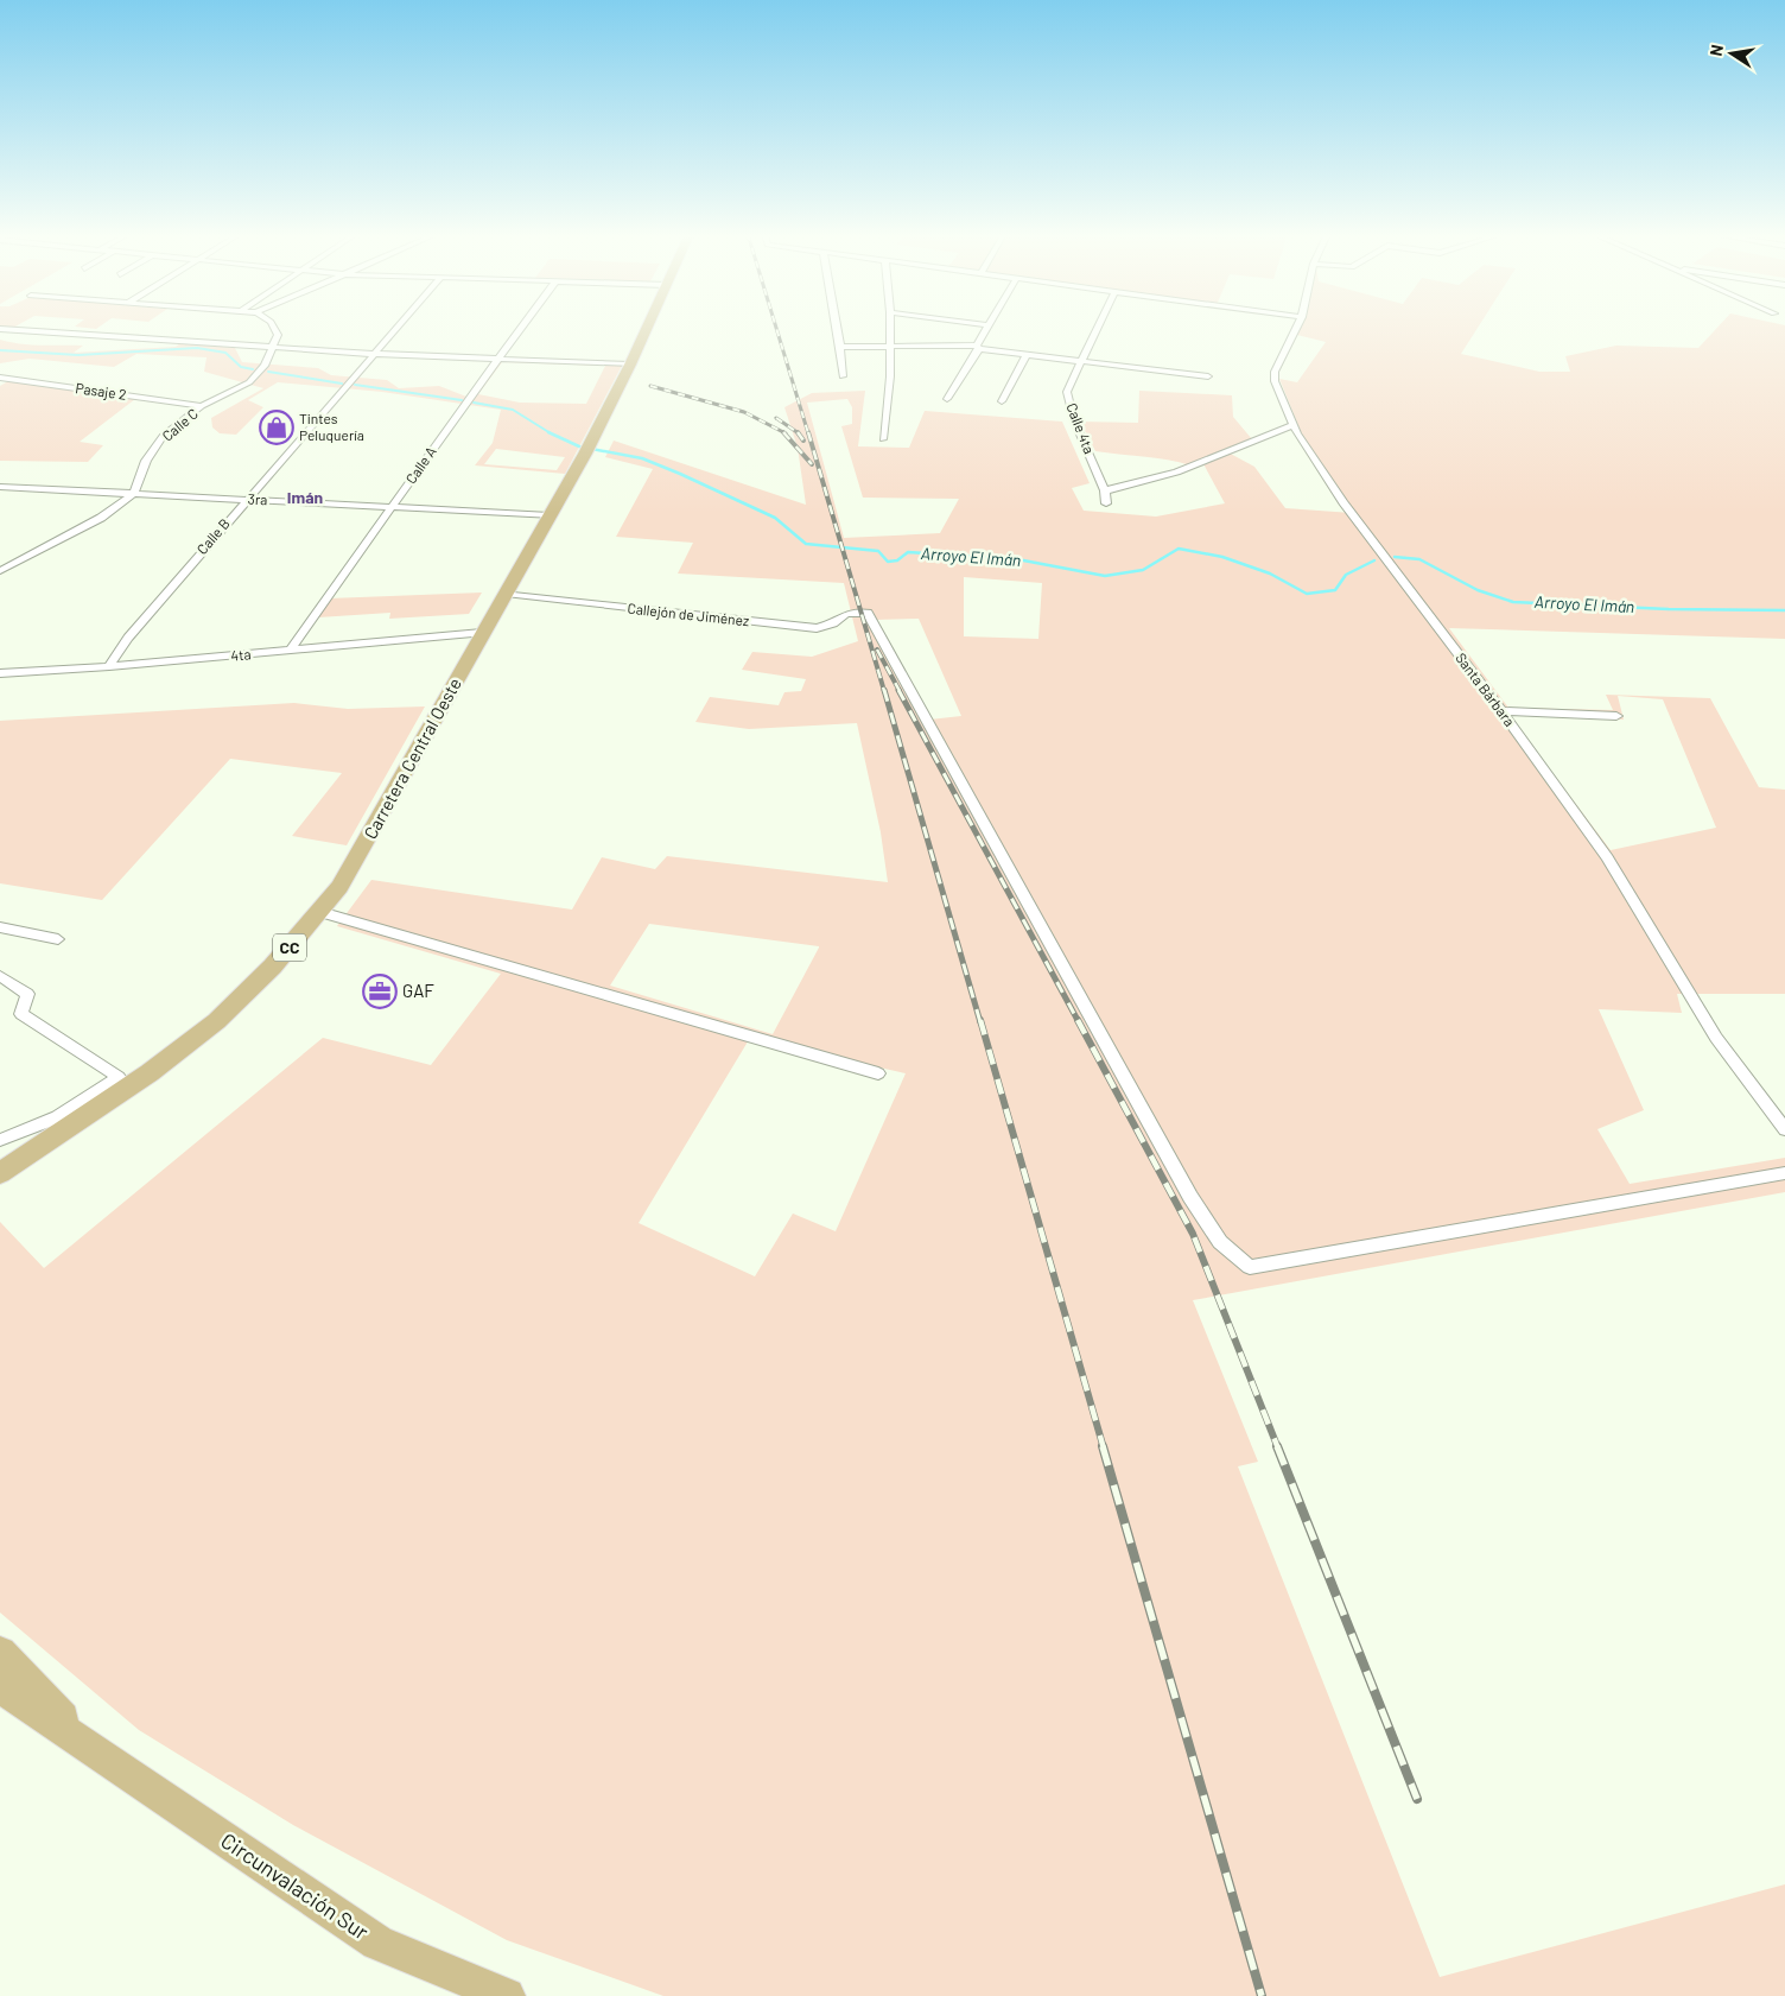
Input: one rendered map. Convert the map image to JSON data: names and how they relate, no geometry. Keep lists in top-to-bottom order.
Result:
{
  "streets": {
    "main road": ["Carretera Central Oeste", "CC", "Circunvalación Sur"],
    "street": [
      "Pasaje 2",
      "Calle C",
      "Calle 4ta",
      "Calle A",
      "3ra",
      "Calle B",
      "Callejón de Jiménez",
      "4ta",
      "Santa Bárbara"
    ]
  },
  "crossings": [
    ["Pasaje 2", "Calle C"],
    ["Calle C", "3ra"],
    ["Calle A", "3ra"],
    ["Calle A", "4ta"],
    ["3ra", "Calle B"],
    ["3ra", "Carretera Central Oeste"],
    ["Calle B", "4ta"],
    ["Callejón de Jiménez", "Carretera Central Oeste"],
    ["4ta", "Carretera Central Oeste"]
  ],
  "districts": ["Imán"],
  "water": ["Arroyo El Imán"],
  "places": {
    "shop": ["Tintes Peluquería"],
    "office": ["GAF"]
  },
  "north": "left"
}
